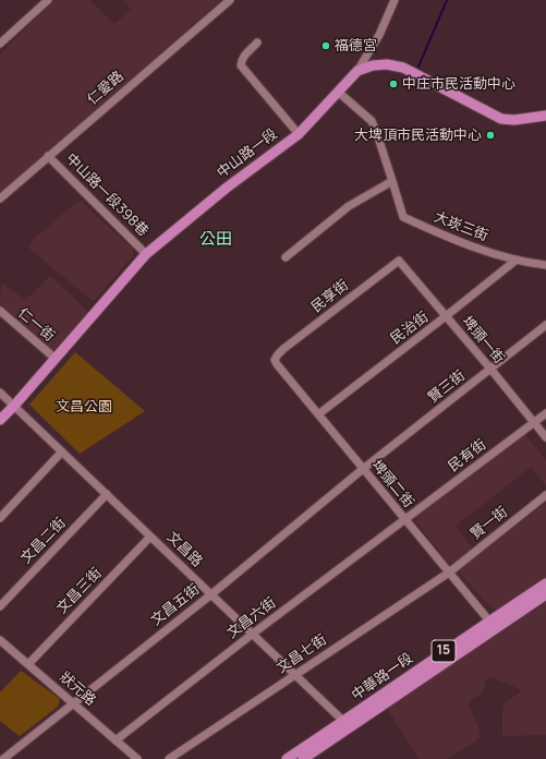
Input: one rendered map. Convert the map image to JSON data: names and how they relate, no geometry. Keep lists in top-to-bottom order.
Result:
{
  "streets": {
    "main road": ["中山路一段", "15", "中華路一段"],
    "street": [
      "仁愛路",
      "中山路一段398巷",
      "大崁三街",
      "民享街",
      "仁一街",
      "民治街",
      "埤頭一街",
      "賢三街",
      "民有街",
      "埤頭二街",
      "賢一街",
      "文昌二街",
      "文昌路",
      "文昌三街",
      "文昌五街",
      "文昌六街",
      "文昌七街",
      "狀元路"
    ]
  },
  "crossings": [
    ["仁愛路", "中山路一段398巷"],
    ["中山路一段", "中山路一段398巷"],
    ["中山路一段", "大崁三街"],
    ["中山路一段", "仁一街"],
    ["中山路一段", "文昌路"],
    ["大崁三街", "民治街"],
    ["民享街", "埤頭一街"],
    ["民享街", "埤頭二街"],
    ["民治街", "埤頭一街"],
    ["民治街", "埤頭二街"],
    ["埤頭一街", "賢三街"],
    ["埤頭一街", "民有街"],
    ["賢三街", "埤頭二街"],
    ["賢三街", "文昌五街"],
    ["民有街", "埤頭二街"],
    ["民有街", "文昌六街"],
    ["埤頭二街", "賢一街"],
    ["埤頭二街", "文昌五街"],
    ["埤頭二街", "文昌六街"],
    ["埤頭二街", "文昌七街"],
    ["埤頭二街", "中華路一段"],
    ["賢一街", "文昌七街"],
    ["文昌二街", "文昌路"],
    ["文昌路", "文昌三街"],
    ["文昌路", "文昌五街"],
    ["文昌路", "文昌六街"],
    ["文昌路", "15"],
    ["文昌路", "文昌七街"],
    ["文昌路", "中華路一段"],
    ["文昌三街", "狀元路"],
    ["文昌五街", "狀元路"],
    ["文昌六街", "狀元路"],
    ["15", "中華路一段"]
  ],
  "districts": ["公田"],
  "parks": ["文昌公園"],
  "places": ["福德宮", "中庄市民活動中心", "大埤頂市民活動中心"]
}
